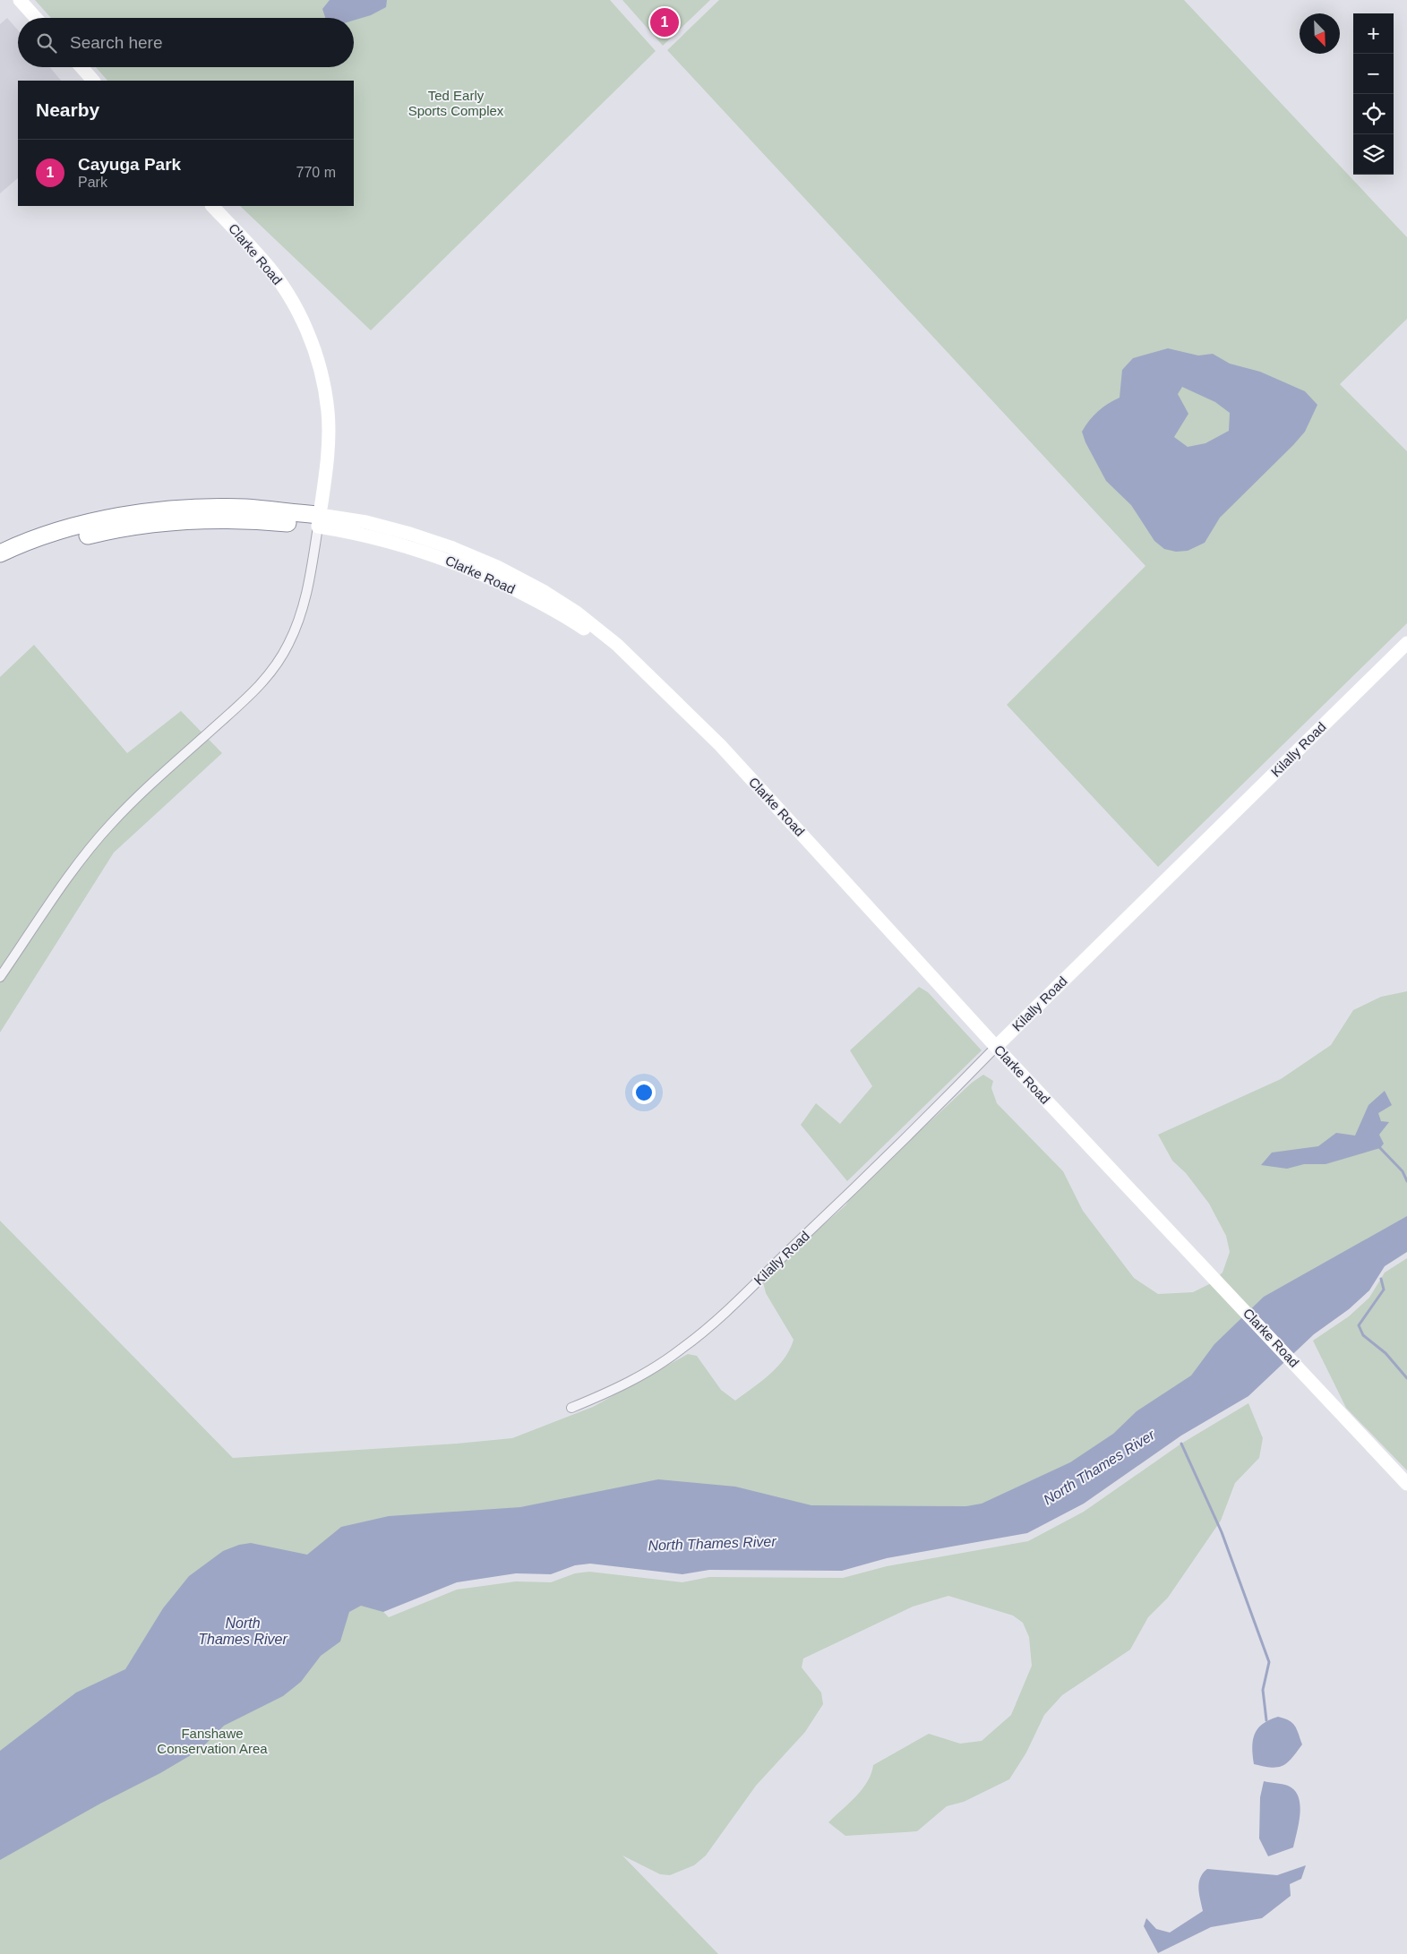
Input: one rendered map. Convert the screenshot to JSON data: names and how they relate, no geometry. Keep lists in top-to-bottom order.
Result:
{
  "streets": {
    "main road": ["Clarke Road", "Kilally Road"]
  },
  "crossings": [
    ["Clarke Road", "Kilally Road"]
  ],
  "water": ["North Thames River"],
  "parks": ["Ted Early Sports Complex", "Fanshawe Conservation Area"],
  "north": "bottom right",
  "page": {
    "pins": "1",
    "map_buttons": ["+", "−"],
    "search": "Search here",
    "heading": "Nearby",
    "list": [
      {
        "mark": "1",
        "name": "Cayuga Park",
        "note": "Park",
        "value": "770 m"
      }
    ]
  }
}
